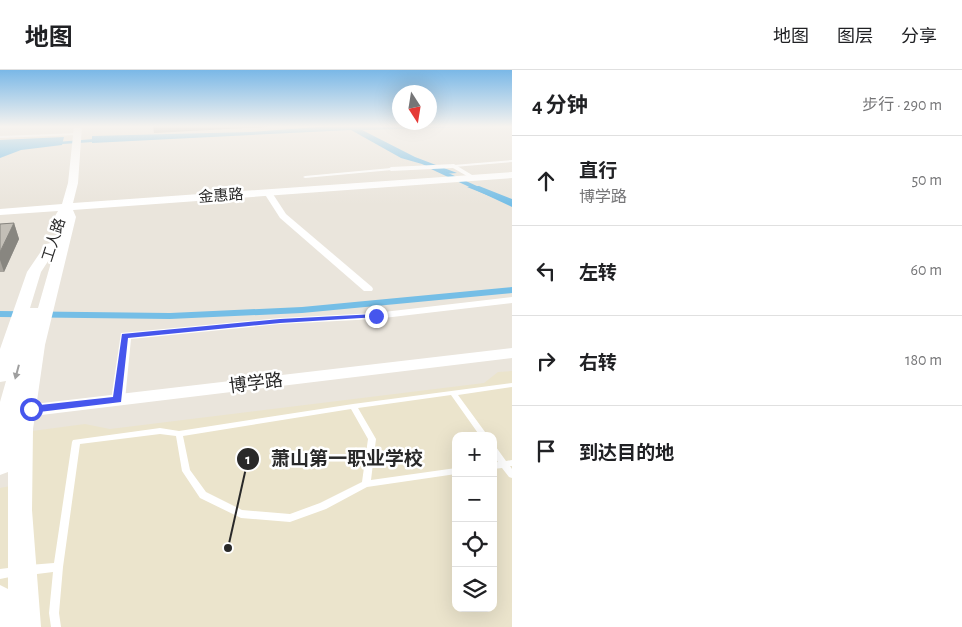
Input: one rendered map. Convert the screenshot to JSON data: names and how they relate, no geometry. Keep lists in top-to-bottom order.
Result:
{
  "streets": {
    "main road": ["金惠路", "工人路"],
    "street": ["博学路"]
  },
  "crossings": [
    ["金惠路", "工人路"]
  ],
  "places": ["萧山第一职业学校"],
  "north": "bottom",
  "page": {
    "header": "地图",
    "nav": ["地图", "图层", "分享"],
    "heading": ["4 分钟", "步行 · 290 m"],
    "list": [
      ["直行", "博学路", "50 m"],
      ["左转", "60 m"],
      ["右转", "180 m"],
      "到达目的地"
    ],
    "map_buttons": ["+", "−"]
  }
}
